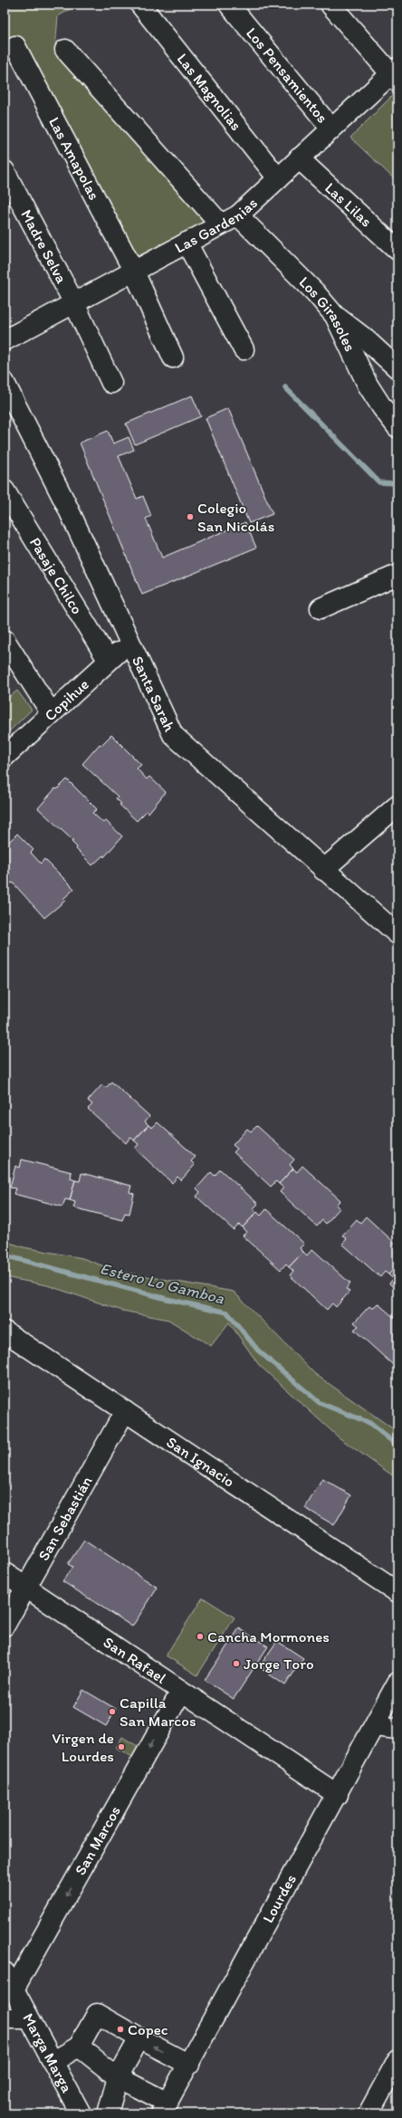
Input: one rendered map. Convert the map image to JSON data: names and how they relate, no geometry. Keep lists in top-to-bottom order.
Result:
{
  "streets": {
    "street": [
      "Los Pensamientos",
      "Las Magnolias",
      "Las Amapolas",
      "Las Lilas",
      "Las Gardenias",
      "Madre Selva",
      "Los Girasoles",
      "Pasaje Chilco",
      "Santa Sarah",
      "Copihue",
      "San Ignacio",
      "San Sebastián",
      "San Rafael",
      "San Marcos",
      "Lourdes",
      "Marga Marga"
    ]
  },
  "crossings": [
    ["Los Pensamientos", "Las Gardenias"],
    ["Las Magnolias", "Las Gardenias"],
    ["Las Amapolas", "Las Gardenias"],
    ["Las Lilas", "Las Gardenias"],
    ["Las Gardenias", "Madre Selva"],
    ["Las Gardenias", "Los Girasoles"],
    ["Pasaje Chilco", "Copihue"],
    ["Santa Sarah", "Copihue"],
    ["San Ignacio", "San Sebastián"],
    ["San Sebastián", "San Rafael"],
    ["San Rafael", "San Marcos"],
    ["San Rafael", "Lourdes"],
    ["San Marcos", "Marga Marga"]
  ],
  "one_way": ["San Marcos"],
  "water": ["Estero Lo Gamboa"],
  "places": [
    "Colegio San Nicolás",
    "Cancha Mormones",
    "Jorge Toro",
    "Capilla San Marcos",
    "Virgen de Lourdes",
    "Copec"
  ]
}
